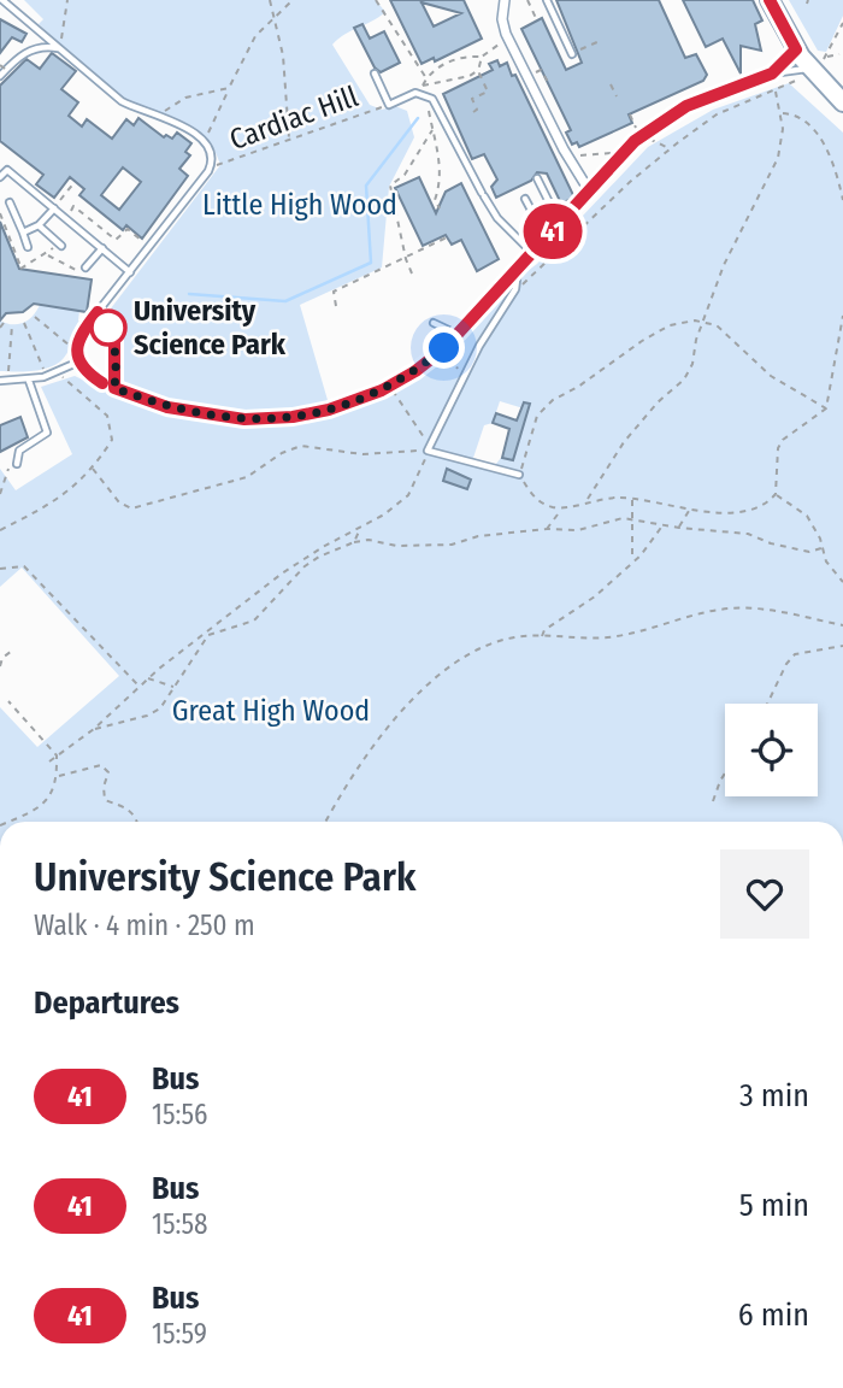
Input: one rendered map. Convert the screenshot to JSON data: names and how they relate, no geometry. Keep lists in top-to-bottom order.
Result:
{
  "streets": {
    "path": ["Cardiac Hill"]
  },
  "parks": ["Little High Wood", "Great High Wood"],
  "places": ["University Science Park"],
  "lines": ["bus line 41"],
  "page": {
    "on_map": "41",
    "heading": [
      ["University Science Park", "Walk · 4 min · 250 m"],
      "Departures"
    ],
    "list": [
      {
        "mark": "41",
        "name": "Bus",
        "note": "15:56",
        "value": "3 min"
      },
      {
        "mark": "41",
        "name": "Bus",
        "note": "15:58",
        "value": "5 min"
      },
      {
        "mark": "41",
        "name": "Bus",
        "note": "15:59",
        "value": "6 min"
      }
    ]
  }
}
